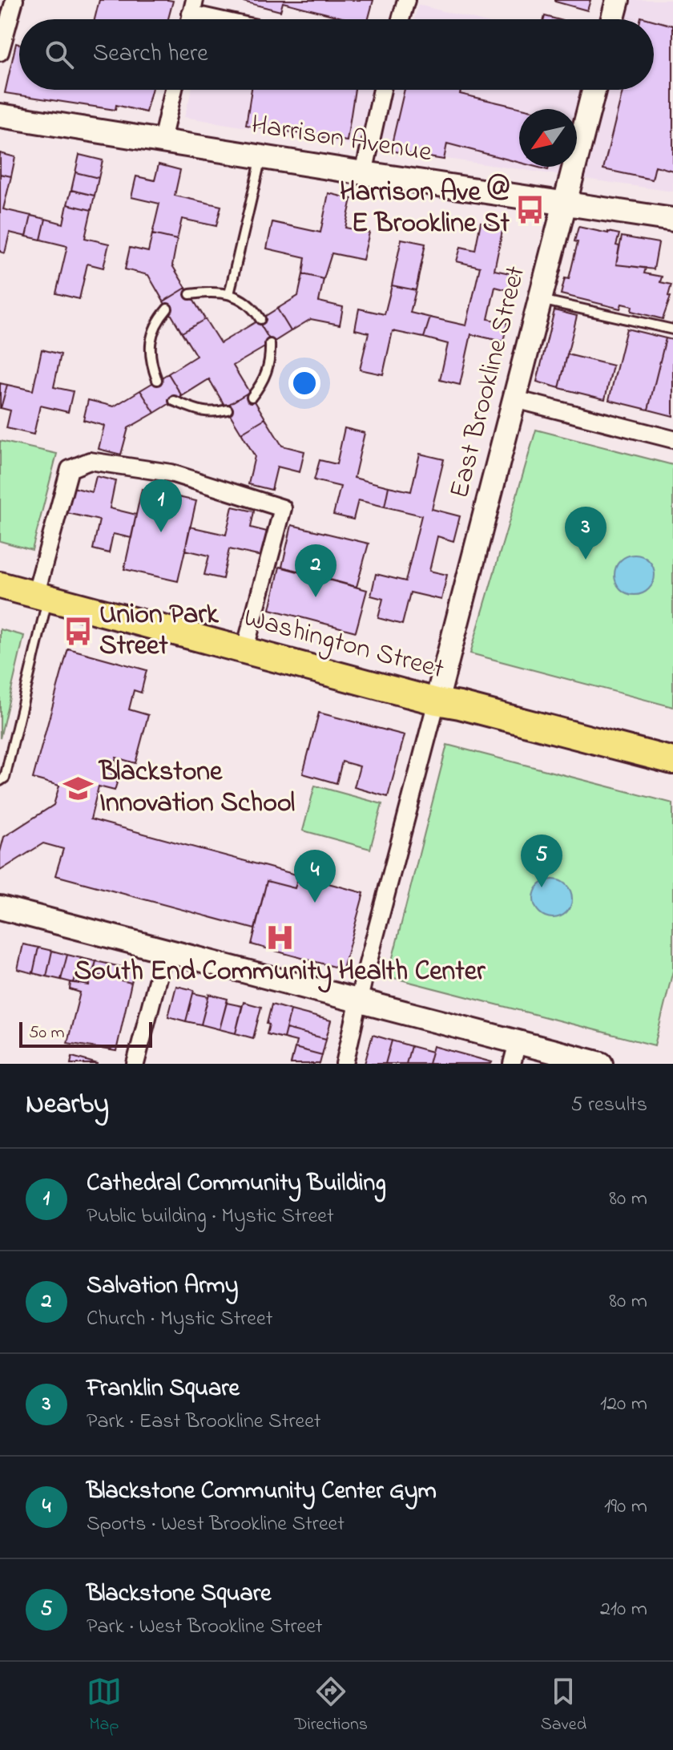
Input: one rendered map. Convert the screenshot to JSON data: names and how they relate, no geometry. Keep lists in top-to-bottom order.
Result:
{
  "streets": {
    "main road": ["Harrison Avenue", "East Brookline Street", "Washington Street"]
  },
  "crossings": [
    ["Harrison Avenue", "East Brookline Street"],
    ["East Brookline Street", "Washington Street"]
  ],
  "places": {
    "bus stop": ["Harrison Ave @ E Brookline St", "Union Park Street"],
    "school or university": ["Blackstone Innovation School"],
    "hospital": ["South End Community Health Center"]
  },
  "scale_bar": "50 m",
  "north": "bottom left",
  "page": {
    "search": "Search here",
    "pins": [
      "1",
      "3",
      "2",
      "5",
      "4"
    ],
    "scale": "50 m",
    "heading": ["Nearby", "5 results"],
    "list": [
      {
        "mark": "1",
        "name": "Cathedral Community Building",
        "note": "Public building · Mystic Street",
        "value": "80 m"
      },
      {
        "mark": "2",
        "name": "Salvation Army",
        "note": "Church · Mystic Street",
        "value": "80 m"
      },
      {
        "mark": "3",
        "name": "Franklin Square",
        "note": "Park · East Brookline Street",
        "value": "120 m"
      },
      {
        "mark": "4",
        "name": "Blackstone Community Center Gym",
        "note": "Sports · West Brookline Street",
        "value": "190 m"
      },
      {
        "mark": "5",
        "name": "Blackstone Square",
        "note": "Park · West Brookline Street",
        "value": "210 m"
      }
    ],
    "nav": ["Map", "Directions", "Saved"]
  }
}
